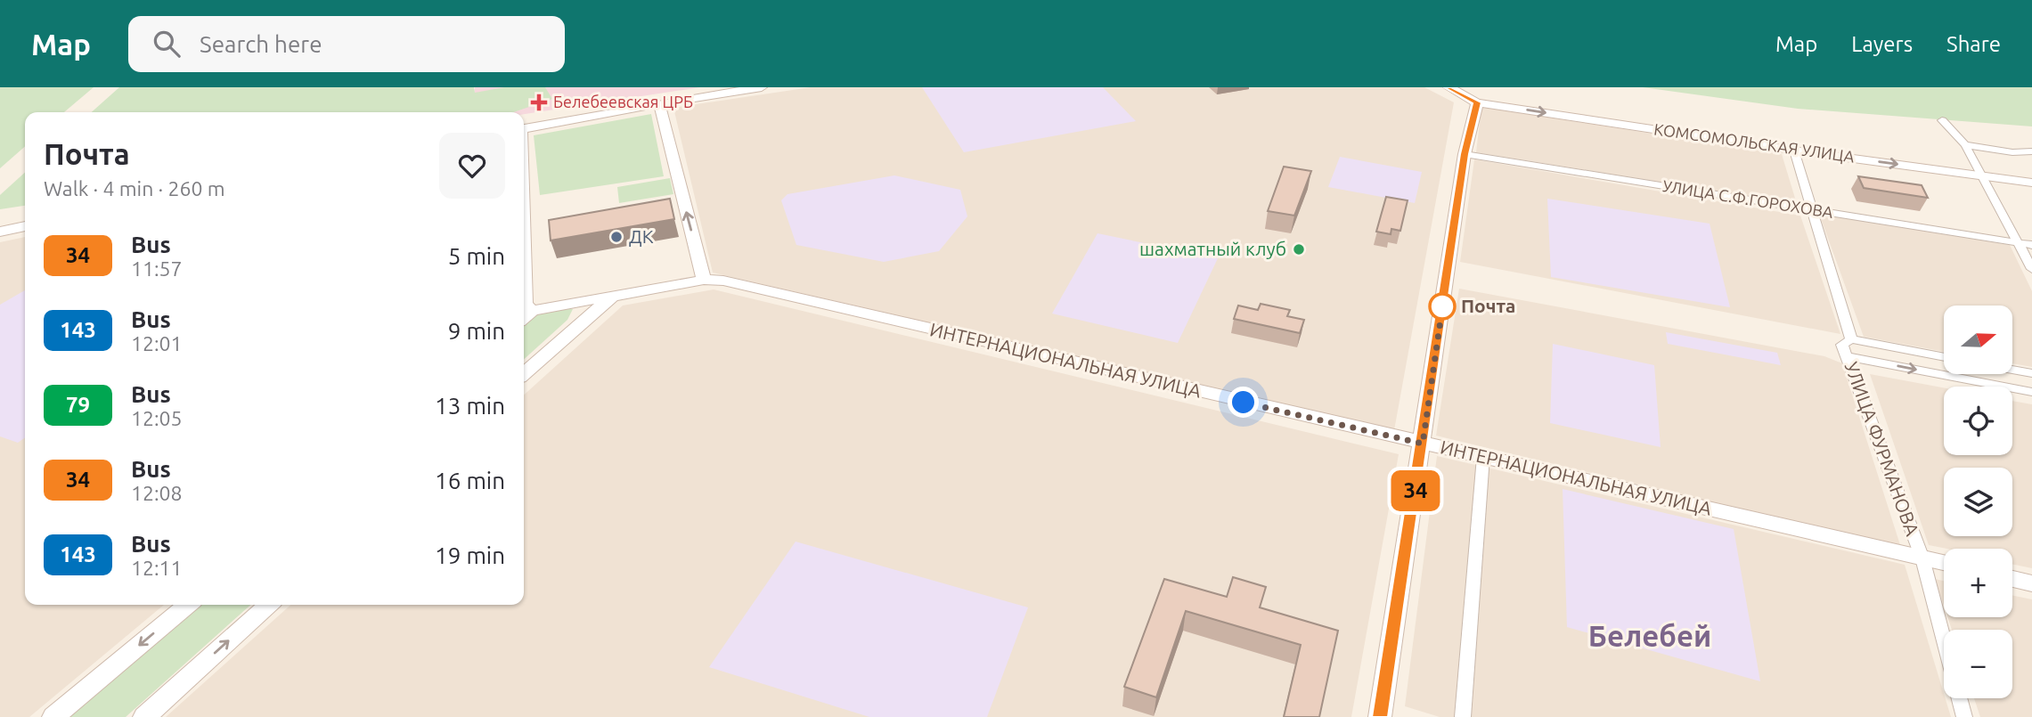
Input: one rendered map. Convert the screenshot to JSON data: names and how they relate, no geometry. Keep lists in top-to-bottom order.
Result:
{
  "streets": {
    "street": [
      "КОМСОМОЛЬСКАЯ УЛИЦА",
      "УЛИЦА С.Ф.ГОРОХОВА",
      "ИНТЕРНАЦИОНАЛЬНАЯ УЛИЦА",
      "УЛИЦА ФУРМАНОВА"
    ]
  },
  "crossings": [
    ["КОМСОМОЛЬСКАЯ УЛИЦА", "УЛИЦА ФУРМАНОВА"],
    ["УЛИЦА С.Ф.ГОРОХОВА", "УЛИЦА ФУРМАНОВА"],
    ["ИНТЕРНАЦИОНАЛЬНАЯ УЛИЦА", "УЛИЦА ФУРМАНОВА"]
  ],
  "one_way": ["КОМСОМОЛЬСКАЯ УЛИЦА"],
  "districts": ["Белебей"],
  "places": {
    "health": ["Белебеевская ЦРБ"],
    "other": ["ДК", "шахматный клуб", "Почта"]
  },
  "lines": ["bus line 34"],
  "north": "right",
  "page": {
    "header": "Map",
    "search": "Search here",
    "nav": ["Map", "Layers", "Share"],
    "on_map": "34",
    "heading": ["Почта", "Walk · 4 min · 260 m"],
    "list": [
      {
        "mark": "34",
        "name": "Bus",
        "note": "11:57",
        "value": "5 min"
      },
      {
        "mark": "143",
        "name": "Bus",
        "note": "12:01",
        "value": "9 min"
      },
      {
        "mark": "79",
        "name": "Bus",
        "note": "12:05",
        "value": "13 min"
      },
      {
        "mark": "34",
        "name": "Bus",
        "note": "12:08",
        "value": "16 min"
      },
      {
        "mark": "143",
        "name": "Bus",
        "note": "12:11",
        "value": "19 min"
      }
    ],
    "map_buttons": ["+", "−"]
  }
}
